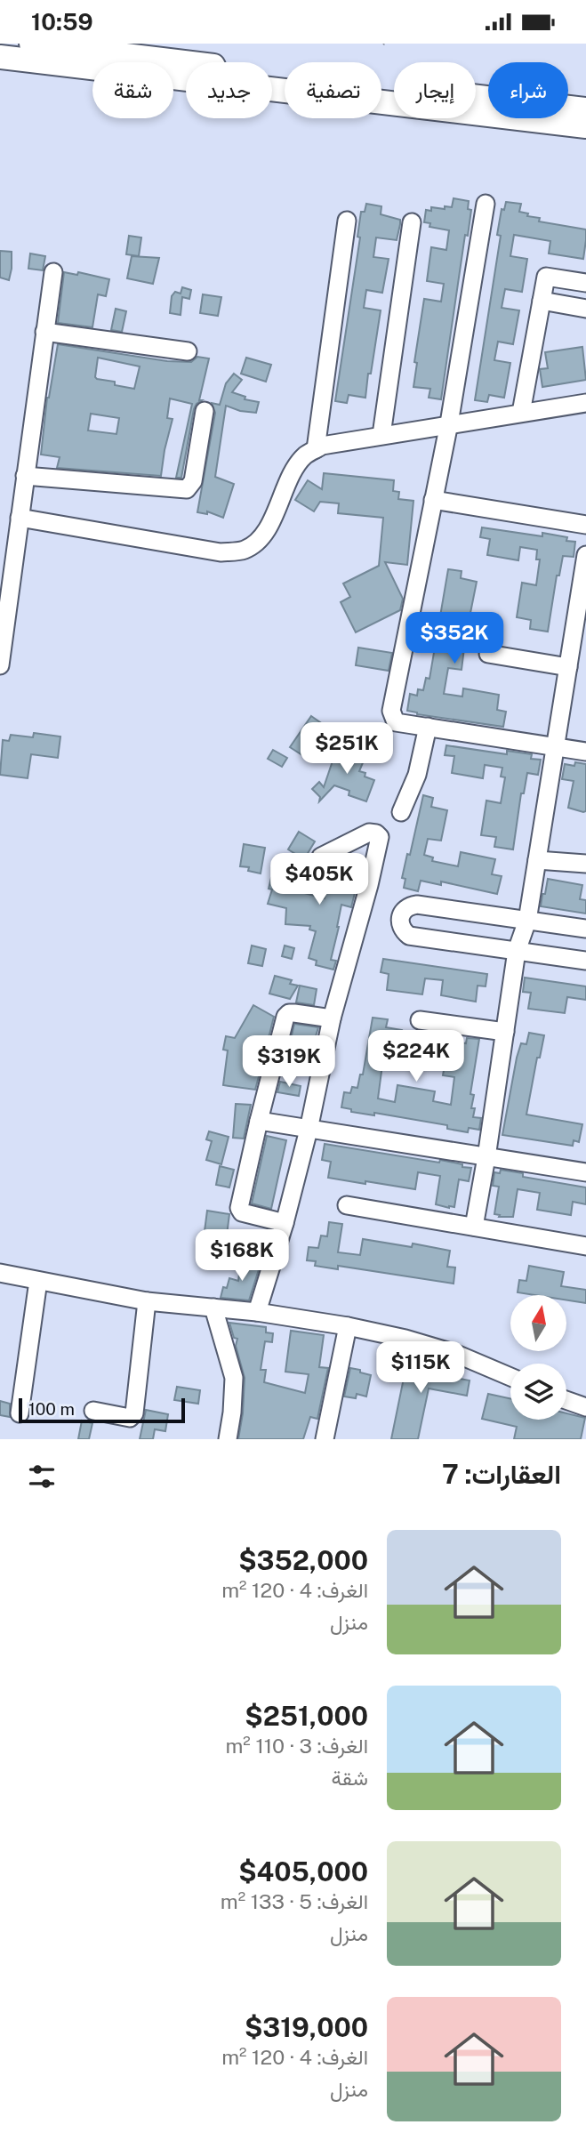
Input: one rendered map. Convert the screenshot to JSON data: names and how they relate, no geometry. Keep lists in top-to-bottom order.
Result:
{
  "scale_bar": "100 m",
  "north": "top",
  "page": {
    "status": "10:59",
    "chip": [
      "شراء",
      "إيجار",
      "تصفية",
      "جديد",
      "شقة"
    ],
    "price": [
      "$352K",
      "$251K",
      "$405K",
      "$224K",
      "$319K",
      "$168K",
      "$115K"
    ],
    "scale": "100 m",
    "heading": "العقارات: 7",
    "list": [
      {
        "name": "$352,000",
        "note": "الغرف: 4 · 120 m² · منزل"
      },
      {
        "name": "$251,000",
        "note": "الغرف: 3 · 110 m² · شقة"
      },
      {
        "name": "$405,000",
        "note": "الغرف: 5 · 133 m² · منزل"
      },
      {
        "name": "$319,000",
        "note": "الغرف: 4 · 120 m² · منزل"
      }
    ]
  }
}
